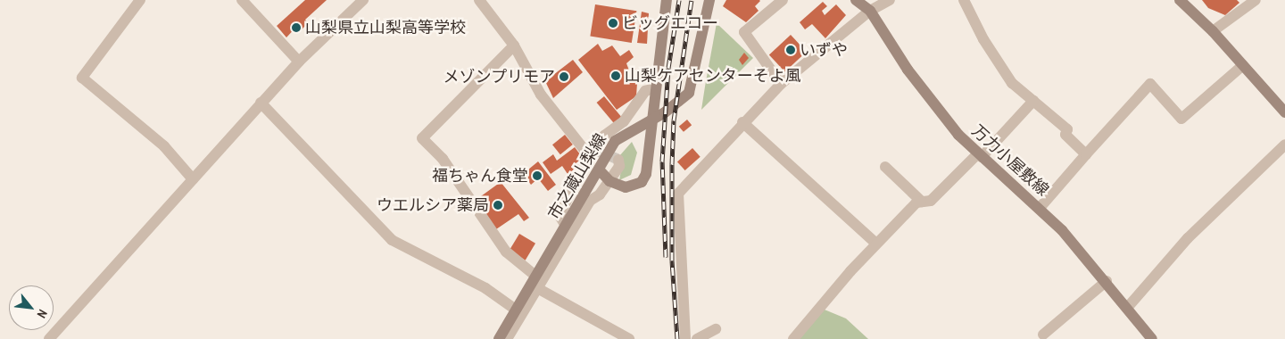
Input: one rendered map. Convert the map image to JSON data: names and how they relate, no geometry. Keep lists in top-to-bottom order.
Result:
{
  "streets": {
    "main road": ["万力小屋敷線", "市之蔵山梨線"]
  },
  "places": [
    "ビッグエコー",
    "山梨県立山梨高等学校",
    "いずや",
    "山梨ケアセンターそよ風",
    "メゾンプリモア",
    "福ちゃん食堂",
    "ウエルシア薬局"
  ],
  "north": "bottom right"
}
